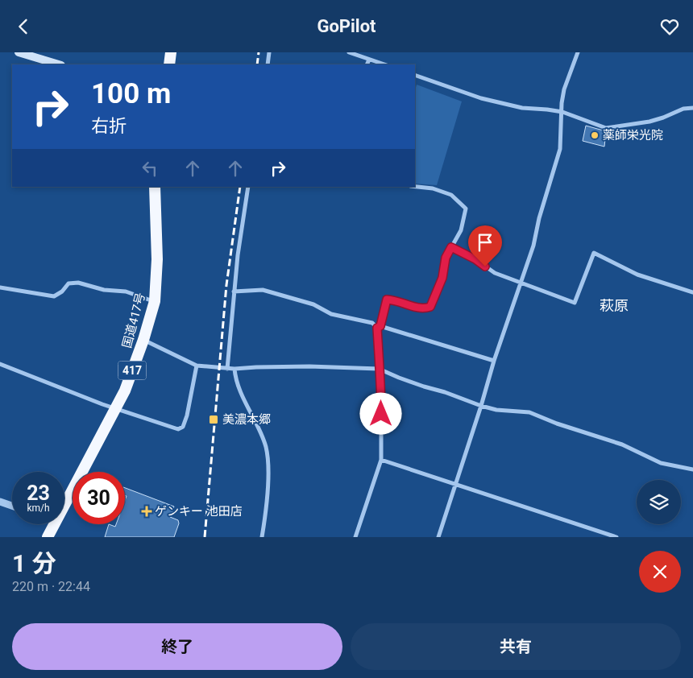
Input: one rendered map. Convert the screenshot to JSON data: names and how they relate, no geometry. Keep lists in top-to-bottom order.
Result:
{
  "streets": {
    "highway": ["国道417号", "417"]
  },
  "districts": ["萩原"],
  "places": {
    "other": ["薬師栄光院"],
    "transit": ["美濃本郷"],
    "health": ["ゲンキー 池田店"]
  },
  "page": {
    "header": "GoPilot",
    "turn": ["100 m", "右折"],
    "speed": "23 km/h",
    "limit": "30",
    "heading": ["1 分", "220 m · 22:44"],
    "buttons": ["終了", "共有"]
  }
}
